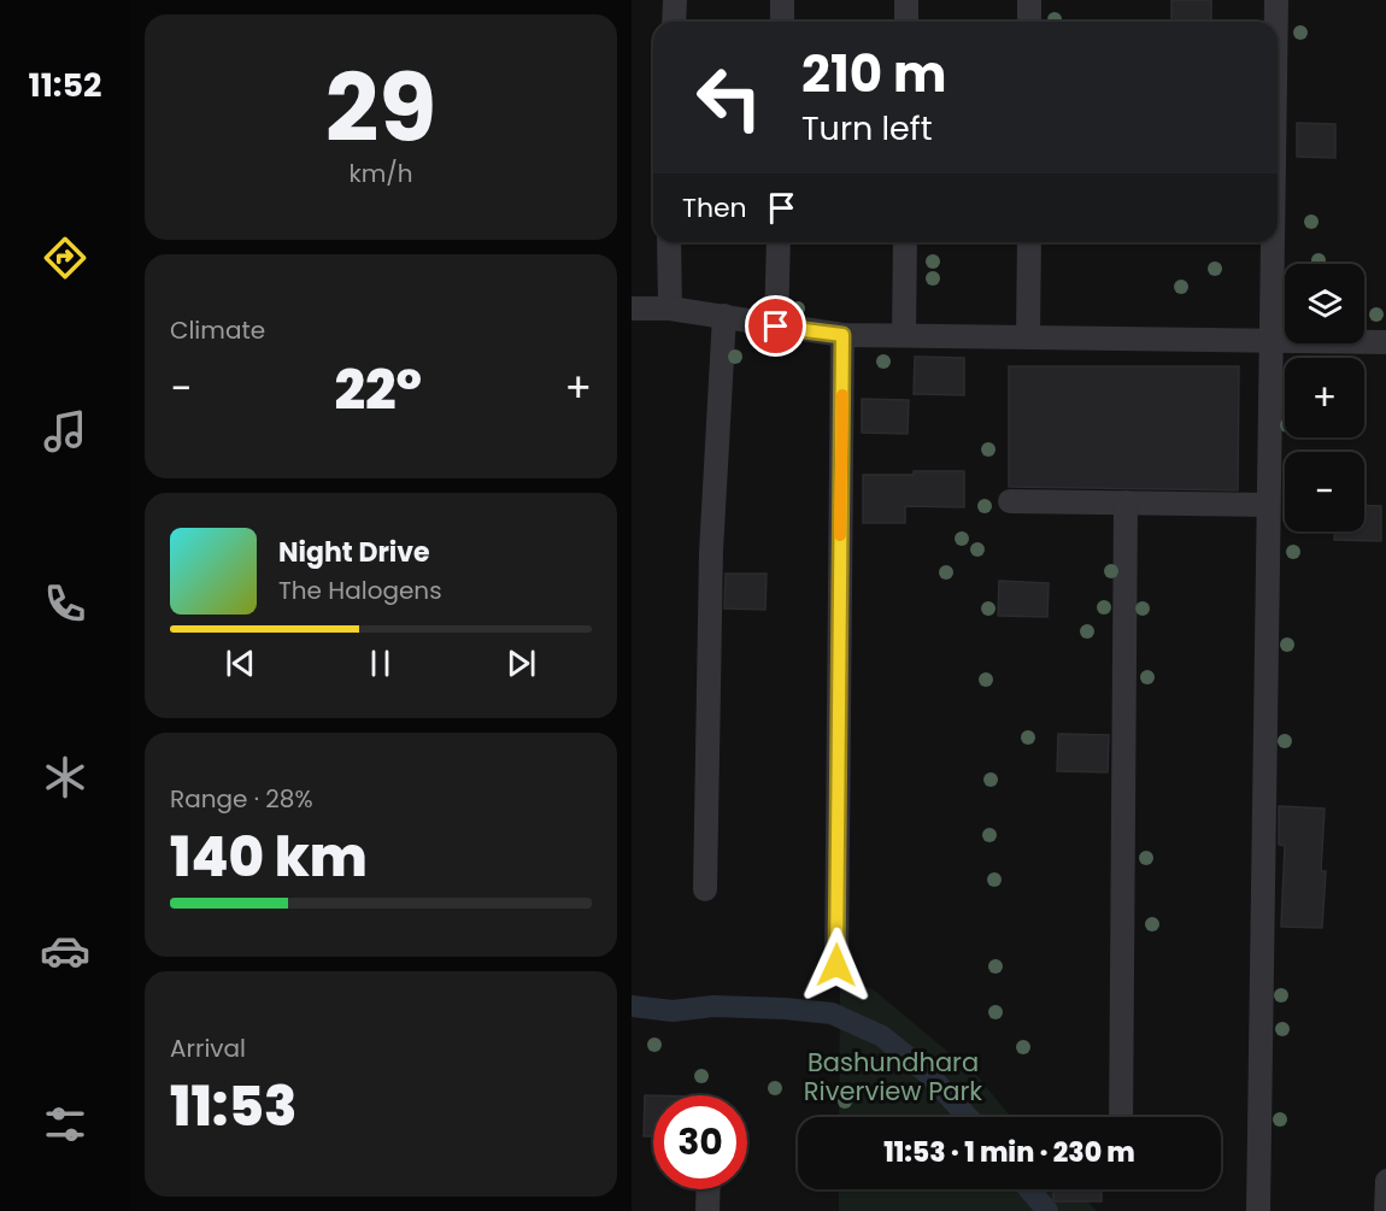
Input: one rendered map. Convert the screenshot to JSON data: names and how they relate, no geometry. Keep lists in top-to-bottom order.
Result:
{
  "parks": ["Bashundhara Riverview Park"],
  "page": {
    "tabs": "11:52",
    "tile": [
      ["29", "km/h"],
      "Climate",
      ["Range · 28%", "140 km"],
      ["Arrival", "11:53"]
    ],
    "turn": ["210 m", "Turn left"],
    "then": "Then",
    "map_buttons": ["+", "−"],
    "heat": ["−", "22°", "+"],
    "song": ["Night Drive", "The Halogens"],
    "limit": "30",
    "trip": "11:53 · 1 min · 230 m"
  }
}
